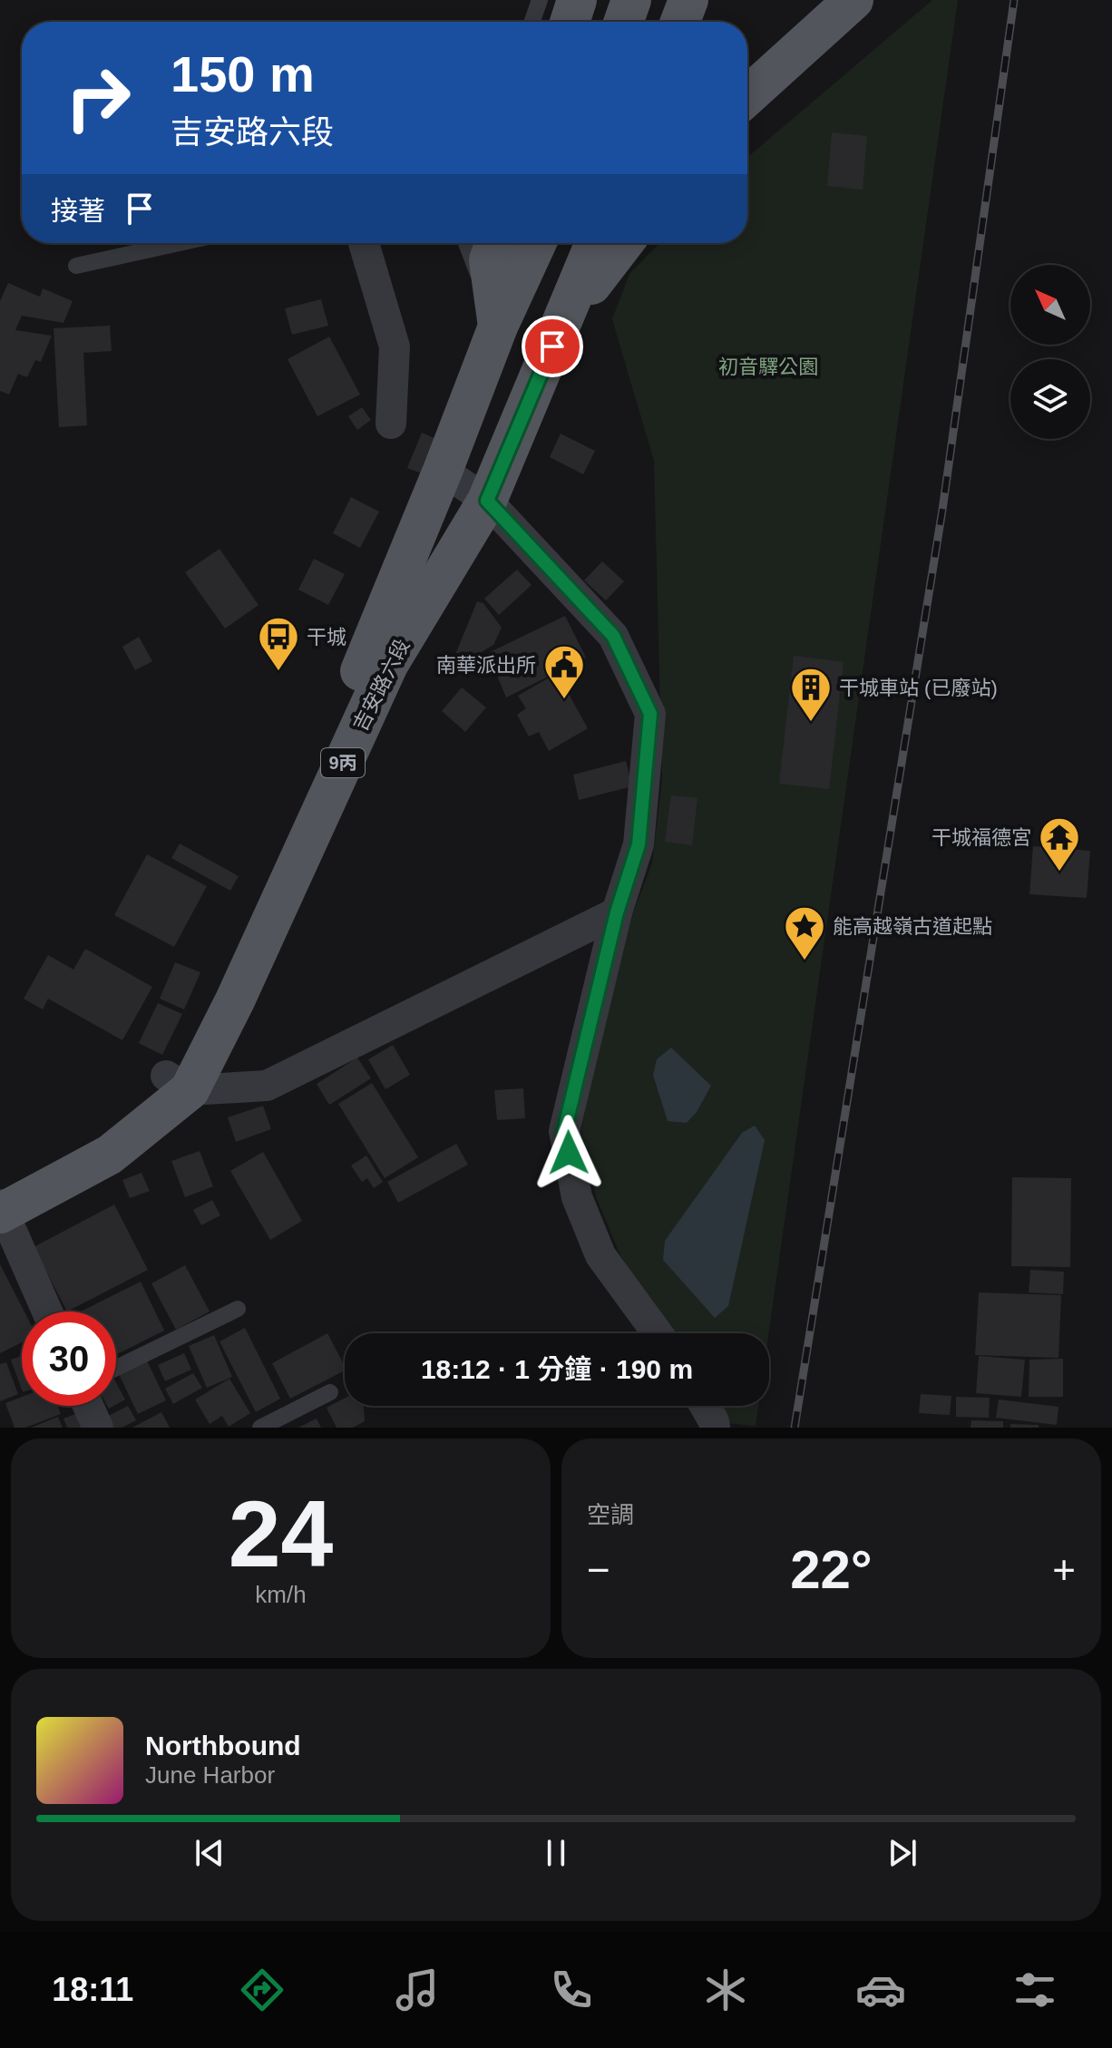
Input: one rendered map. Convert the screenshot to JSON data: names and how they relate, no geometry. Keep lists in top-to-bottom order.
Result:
{
  "streets": {
    "main road": ["吉安路六段", "9丙"]
  },
  "parks": ["初音驛公園"],
  "places": {
    "bus stop": ["干城"],
    "public building": ["南華派出所"],
    "building": ["干城車站 (已廢站)"],
    "temple": ["干城福德宮"],
    "place": ["能高越嶺古道起點"]
  },
  "north": "top left",
  "page": {
    "turn": ["150 m", "吉安路六段"],
    "then": "接著",
    "limit": "30",
    "trip": "18:12 · 1 分鐘 · 190 m",
    "tile": [
      ["24", "km/h"],
      "空調"
    ],
    "heat": ["−", "22°", "+"],
    "song": ["Northbound", "June Harbor"],
    "tabs": "18:11"
  }
}
